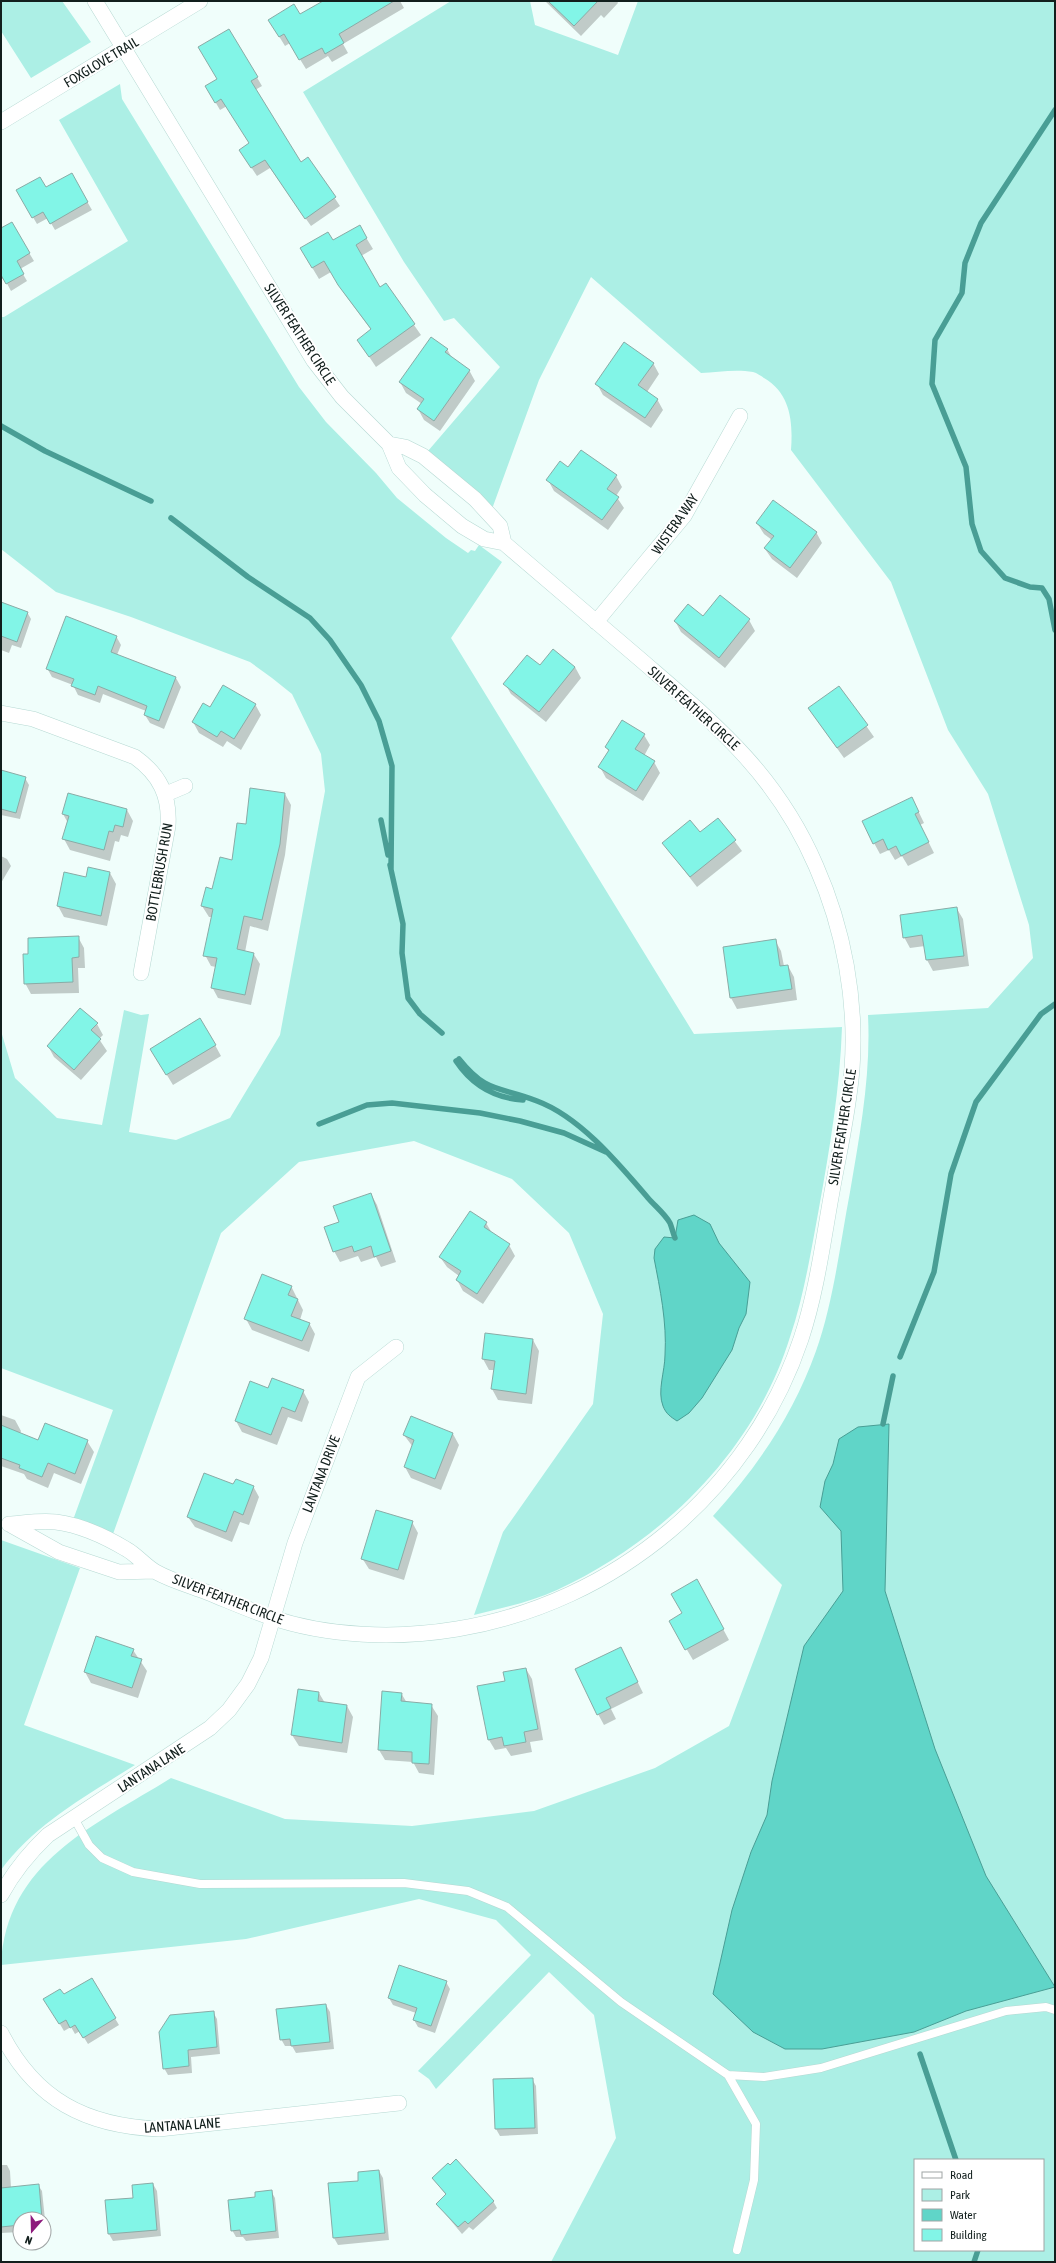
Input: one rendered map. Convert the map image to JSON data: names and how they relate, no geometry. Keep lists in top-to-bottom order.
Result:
{
  "streets": {
    "street": [
      "FOXGLOVE TRAIL",
      "SILVER FEATHER CIRCLE",
      "WISTERA WAY",
      "BOTTLEBRUSH RUN",
      "LANTANA DRIVE",
      "LANTANA LANE"
    ]
  },
  "crossings": [
    ["FOXGLOVE TRAIL", "SILVER FEATHER CIRCLE"],
    ["SILVER FEATHER CIRCLE", "WISTERA WAY"],
    ["SILVER FEATHER CIRCLE", "LANTANA DRIVE"],
    ["SILVER FEATHER CIRCLE", "LANTANA LANE"],
    ["LANTANA DRIVE", "LANTANA LANE"]
  ],
  "legend": [
    "Road",
    "Park",
    "Water",
    "Building"
  ],
  "north": "bottom"
}
